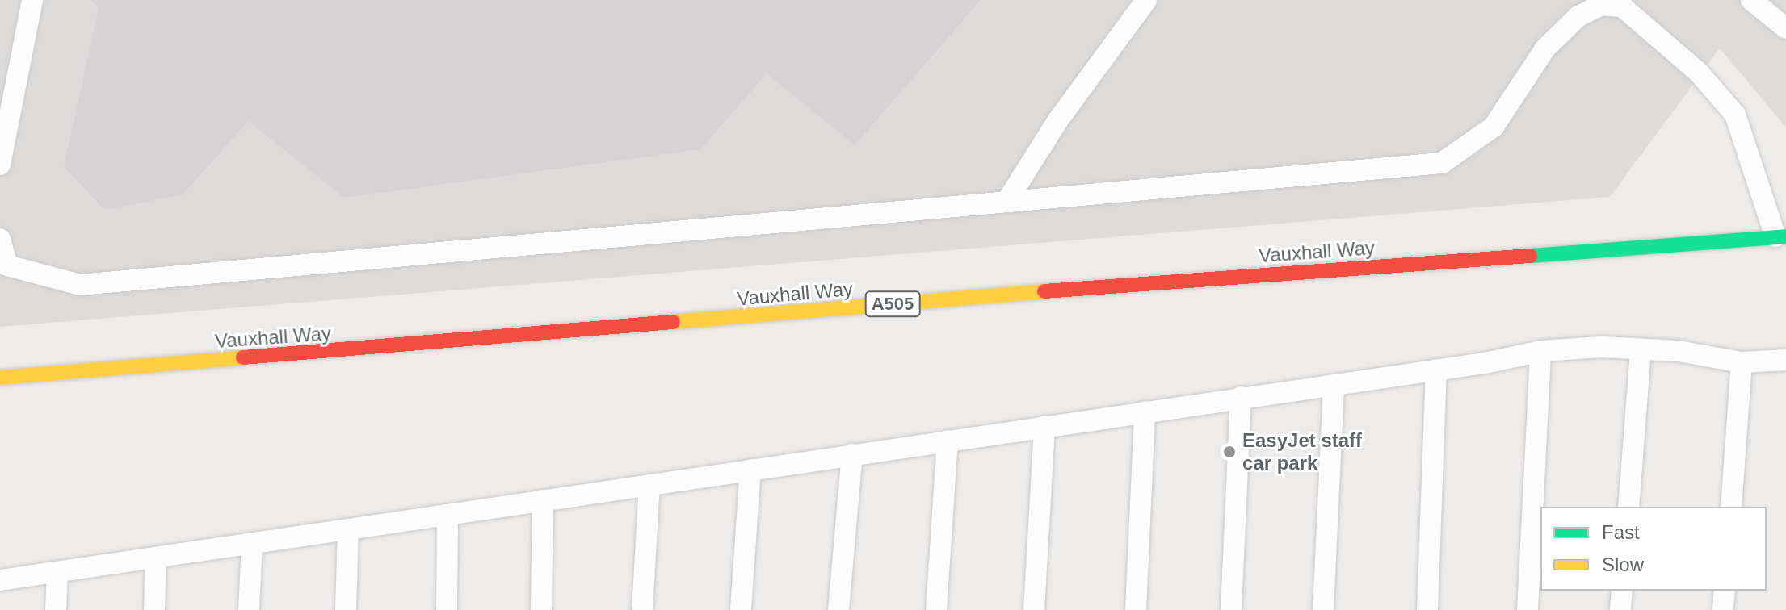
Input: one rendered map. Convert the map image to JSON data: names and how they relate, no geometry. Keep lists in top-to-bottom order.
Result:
{
  "streets": {
    "main road": ["Vauxhall Way", "A505"]
  },
  "places": ["EasyJet staff car park"],
  "legend": ["Fast", "Slow"]
}
